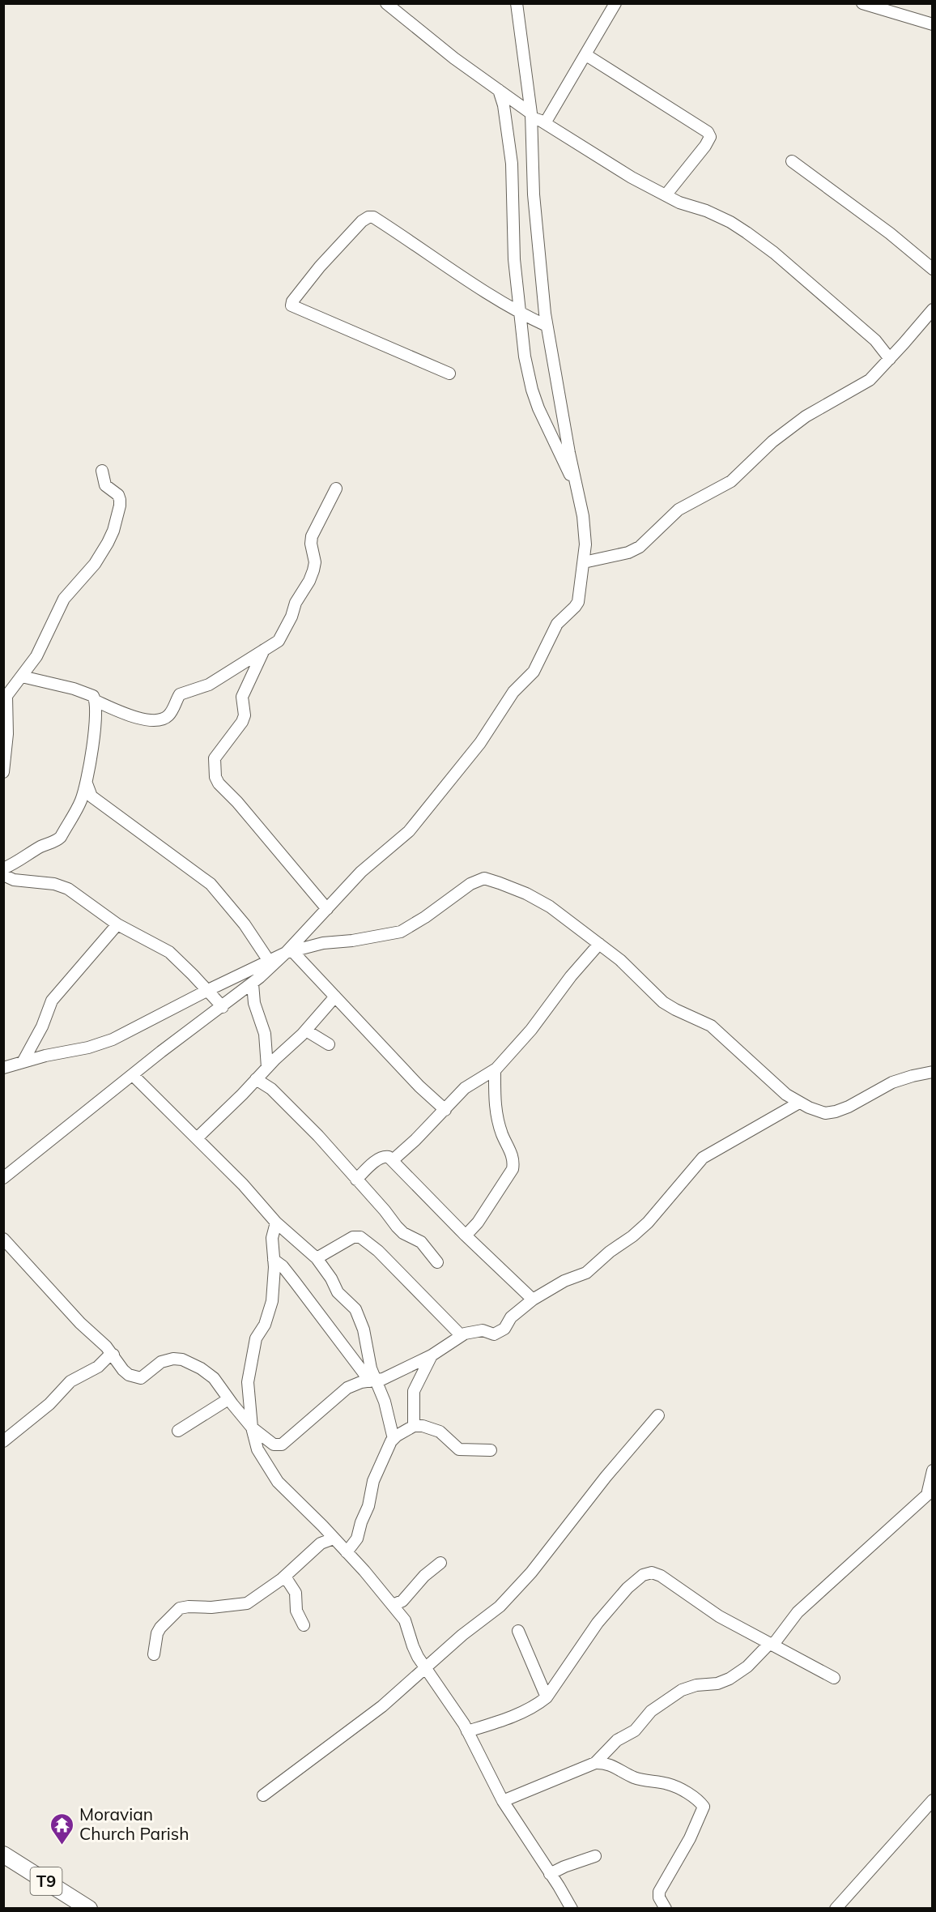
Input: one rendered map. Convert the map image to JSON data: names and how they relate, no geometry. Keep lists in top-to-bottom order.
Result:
{
  "streets": {
    "highway": ["T9"]
  },
  "places": {
    "temple": ["Moravian Church Parish"]
  }
}
